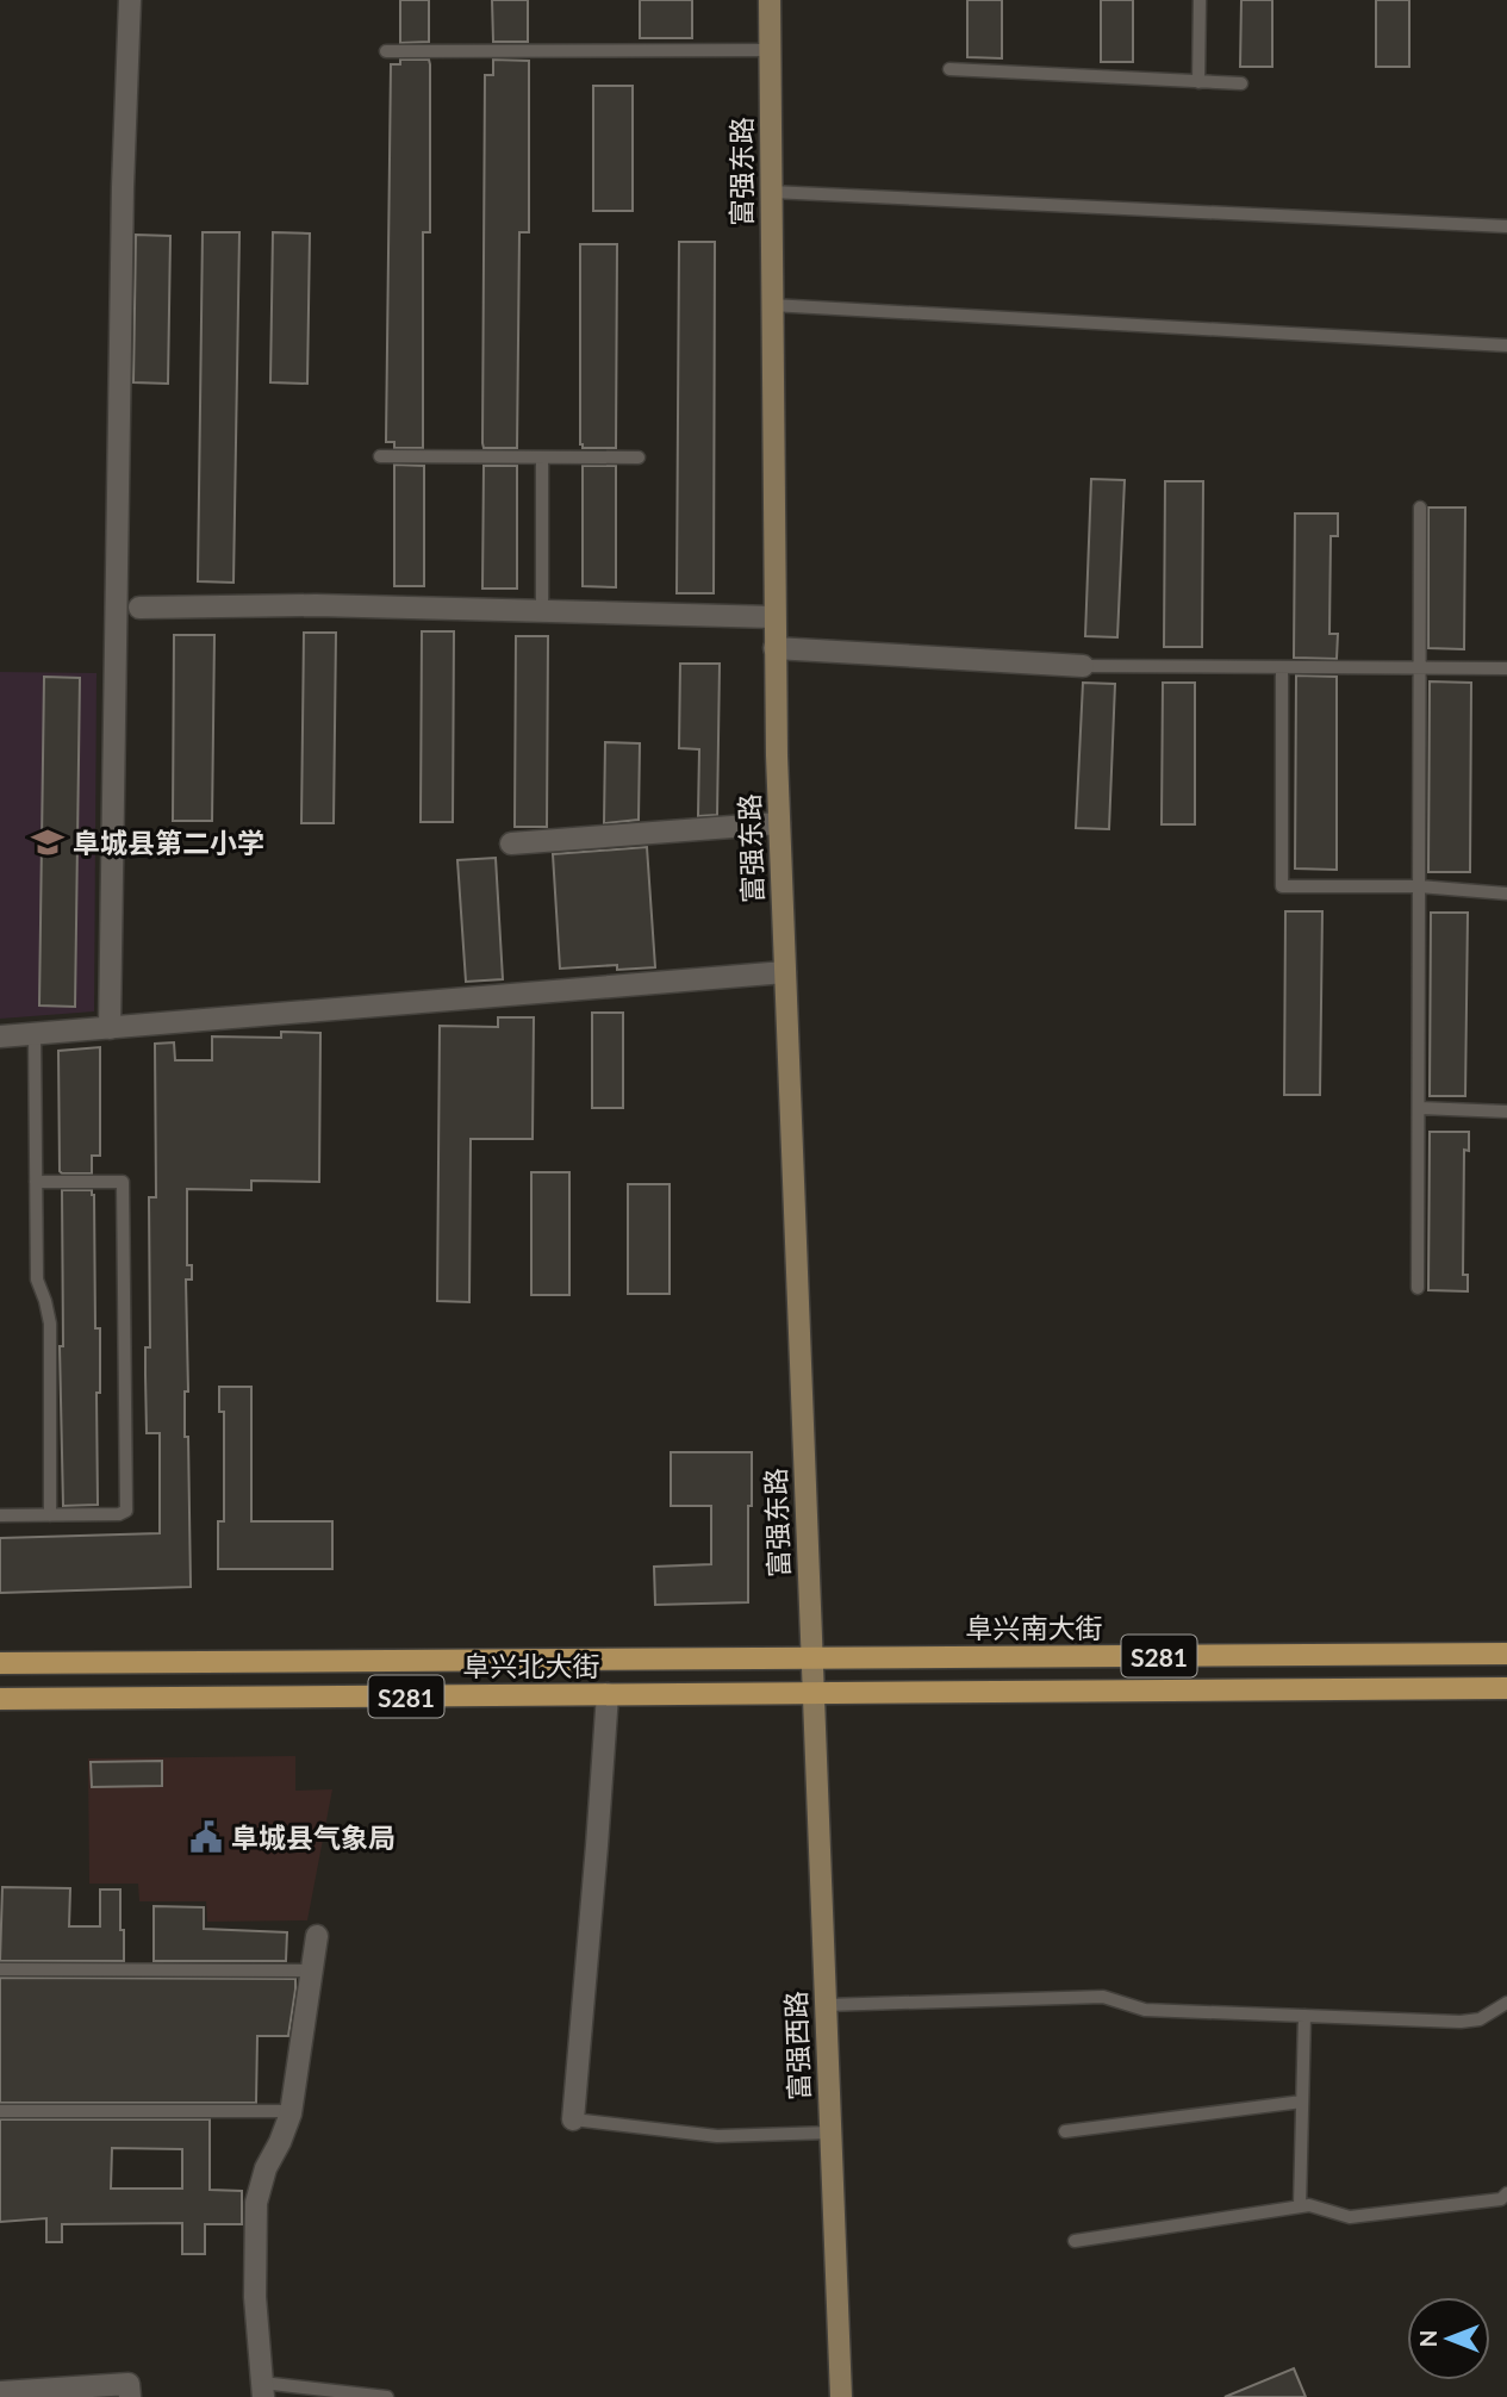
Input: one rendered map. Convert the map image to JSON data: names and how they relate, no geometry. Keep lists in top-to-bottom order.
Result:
{
  "streets": {
    "main road": ["阜兴南大街", "S281", "阜兴北大街"],
    "street": ["富强东路", "富强西路"]
  },
  "crossings": [
    ["富强东路", "阜兴南大街"],
    ["富强东路", "S281"],
    ["富强东路", "阜兴北大街"],
    ["富强东路", "富强西路"],
    ["阜兴南大街", "阜兴北大街"],
    ["S281", "阜兴北大街"],
    ["S281", "富强西路"],
    ["阜兴北大街", "富强西路"]
  ],
  "places": {
    "school or university": ["阜城县第二小学"],
    "public building": ["阜城县气象局"]
  },
  "north": "left"
}
